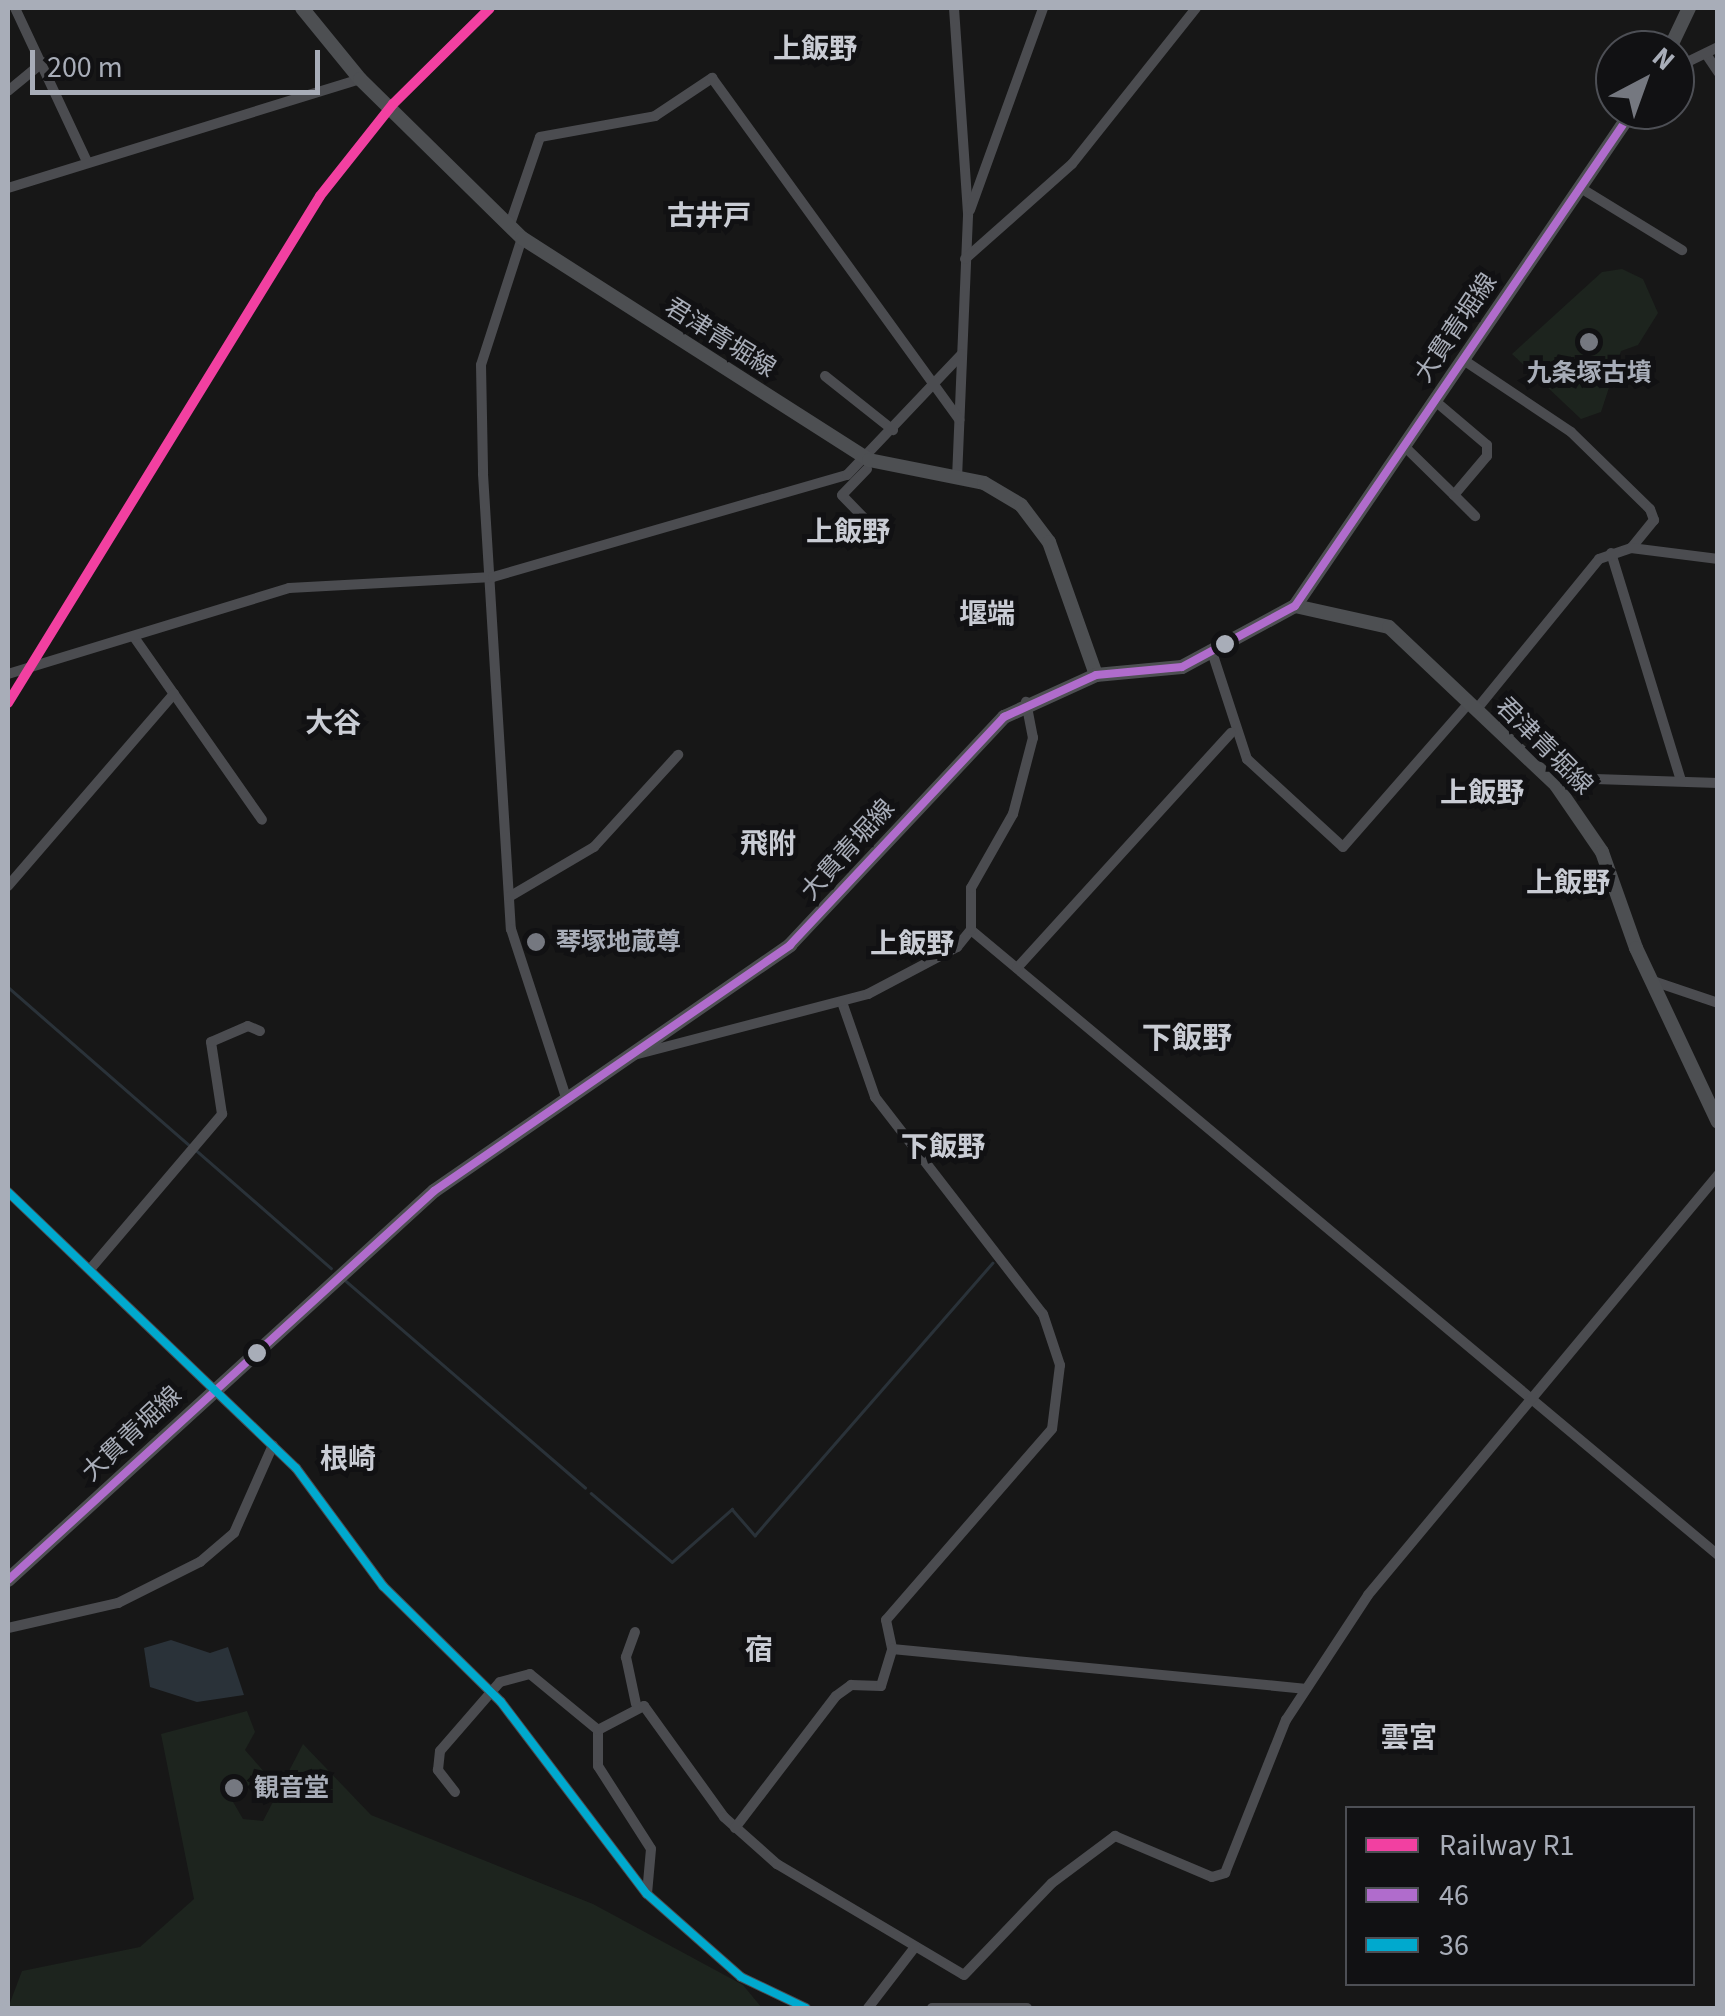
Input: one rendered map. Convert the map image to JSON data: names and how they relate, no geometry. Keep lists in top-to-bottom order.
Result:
{
  "streets": {
    "main road": ["大貫青堀線", "君津青堀線"]
  },
  "crossings": [
    ["大貫青堀線", "君津青堀線"]
  ],
  "districts": [
    "上飯野",
    "古井戸",
    "上飯野",
    "堰端",
    "大谷",
    "上飯野",
    "飛附",
    "上飯野",
    "上飯野",
    "下飯野",
    "下飯野",
    "根崎",
    "宿",
    "雲宮"
  ],
  "places": ["九条塚古墳", "琴塚地蔵尊", "観音堂"],
  "lines": ["rail line R1", "transit line 46", "transit line 36"],
  "legend": ["Railway R1", "46", "36"],
  "scale_bar": "200 m",
  "north": "top right"
}
